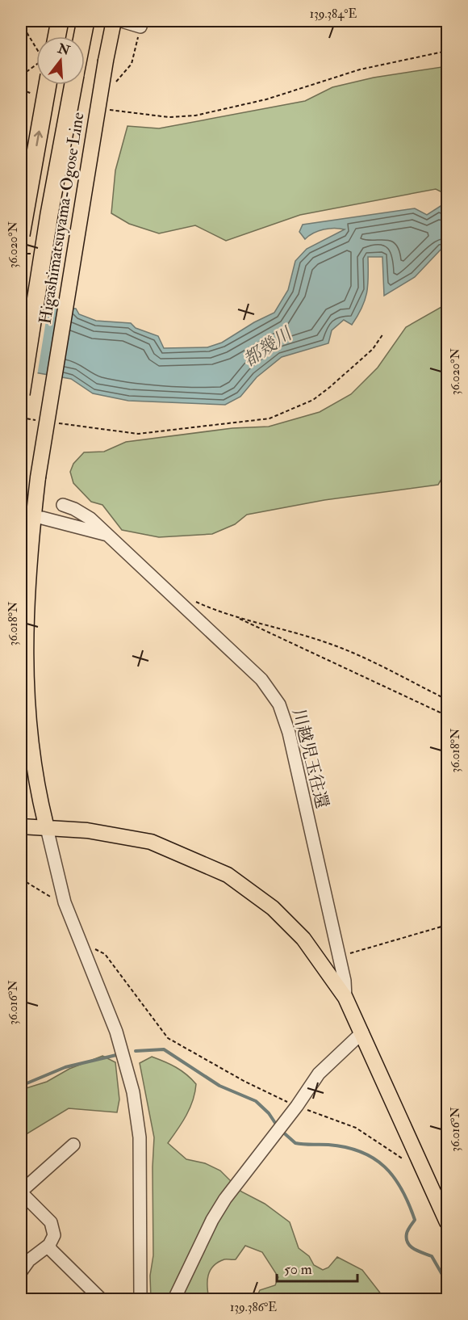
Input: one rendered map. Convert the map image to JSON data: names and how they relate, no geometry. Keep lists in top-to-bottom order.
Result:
{
  "streets": {
    "main road": ["Higashimatsuyama-Ogose Line"],
    "street": ["川越児玉往還"]
  },
  "water": ["都幾川"],
  "scale_bar": "50 m",
  "north": "top",
  "coordinates": [
    "139.384°E",
    "36.020°N",
    "36.018°N",
    "36.016°N",
    "139.386°E"
  ]
}
